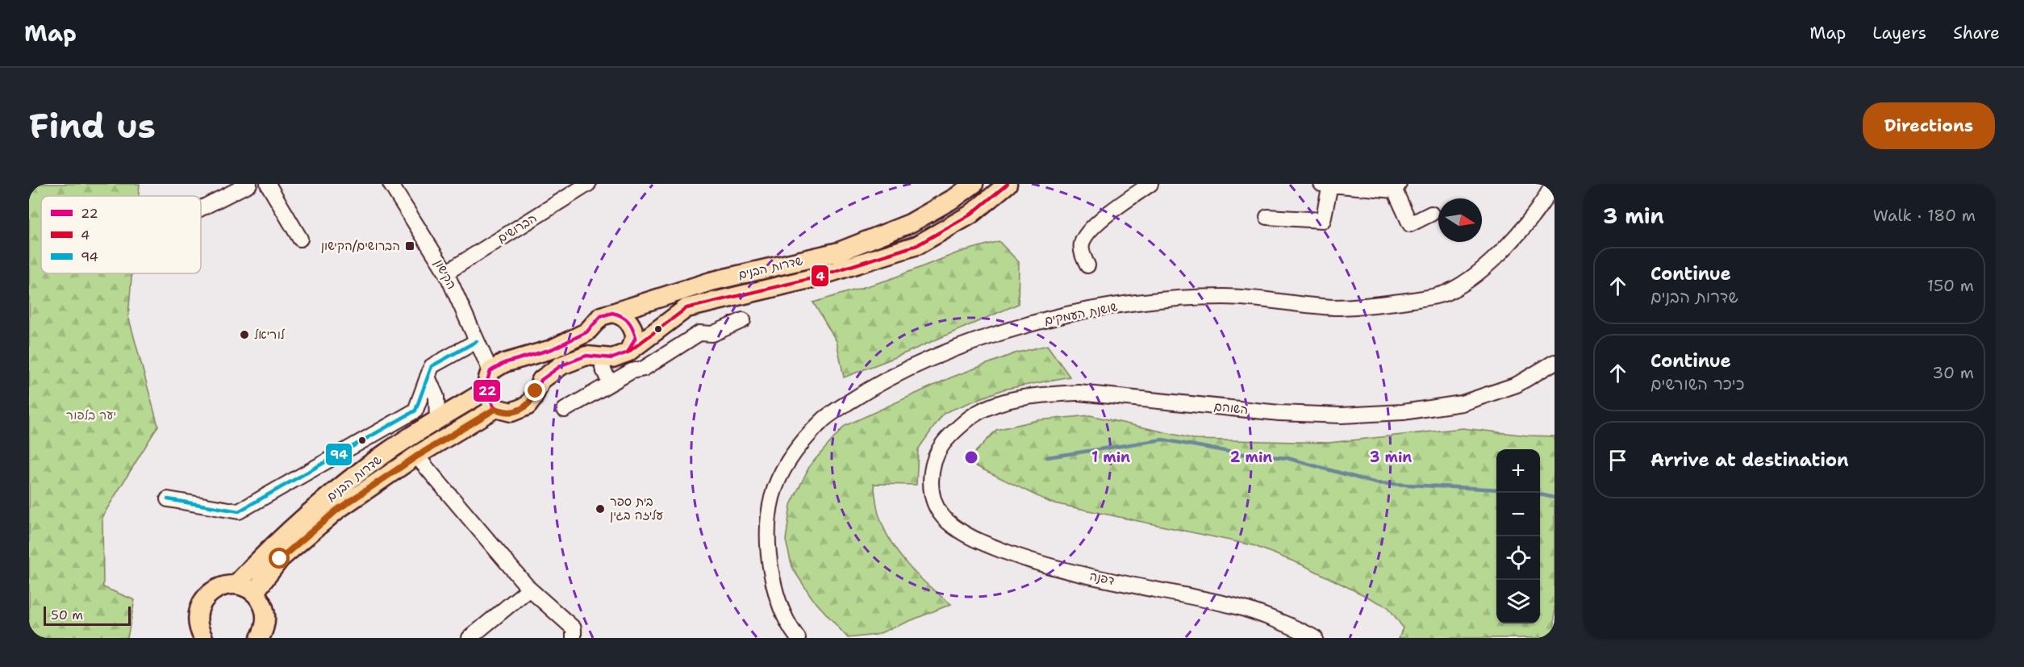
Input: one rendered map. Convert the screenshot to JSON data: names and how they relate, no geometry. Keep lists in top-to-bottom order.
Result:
{
  "streets": {
    "main road": ["שדרות הבנים"],
    "street": [
      "הברושים",
      "הקישון",
      "שושנת העמקים",
      "השוהם",
      "דפנה"
    ]
  },
  "crossings": [
    ["הברושים", "הקישון"],
    ["שדרות הבנים", "הקישון"],
    ["השוהם", "דפנה"]
  ],
  "parks": ["יער בלפור"],
  "places": {
    "transit": ["הברושים/הקישון"],
    "other": ["לוריאל", "בית ספר עליזה בגין"]
  },
  "lines": ["transit line 4", "transit line 22", "transit line 94"],
  "legend": ["22", "4", "94"],
  "scale_bar": "50 m",
  "north": "right",
  "page": {
    "header": "Map",
    "nav": ["Map", "Layers", "Share"],
    "buttons": "Directions",
    "title": "Find us",
    "heading": ["3 min", "Walk · 180 m"],
    "list": [
      ["Continue", "שדרות הבנים", "150 m"],
      ["Continue", "כיכר השורשים", "30 m"],
      "Arrive at destination"
    ],
    "map_buttons": ["+", "−"],
    "scale": "50 m"
  },
  "rings": ["1 min", "2 min", "3 min"]
}
